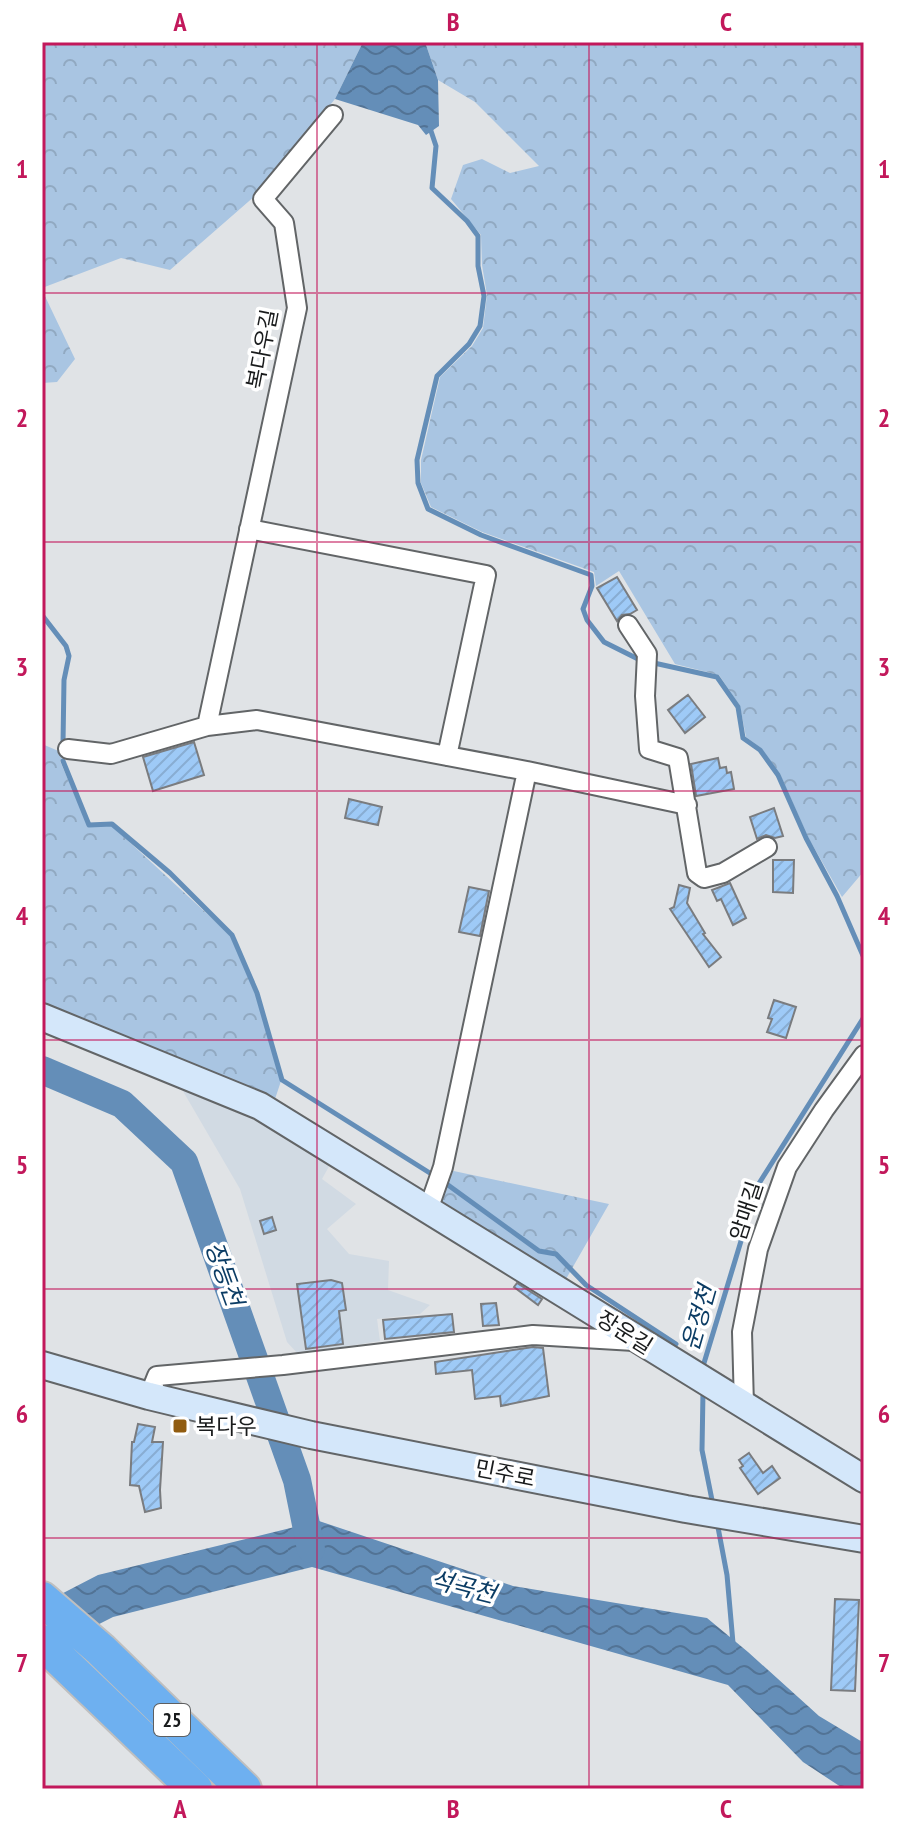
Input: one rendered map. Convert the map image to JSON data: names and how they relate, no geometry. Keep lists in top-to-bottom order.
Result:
{
  "streets": {
    "highway": ["25"],
    "street": [
      "복다우길",
      "암매길",
      "장운길",
      "민주로"
    ]
  },
  "crossings": [
    ["암매길", "장운길"]
  ],
  "water": ["장등천", "운정천", "석곡천"],
  "places": {
    "transit": ["복다우"]
  },
  "grid": {
    "columns": ["A", "B", "C"],
    "rows": [
      "1",
      "2",
      "3",
      "4",
      "5",
      "6",
      "7"
    ]
  }
}
